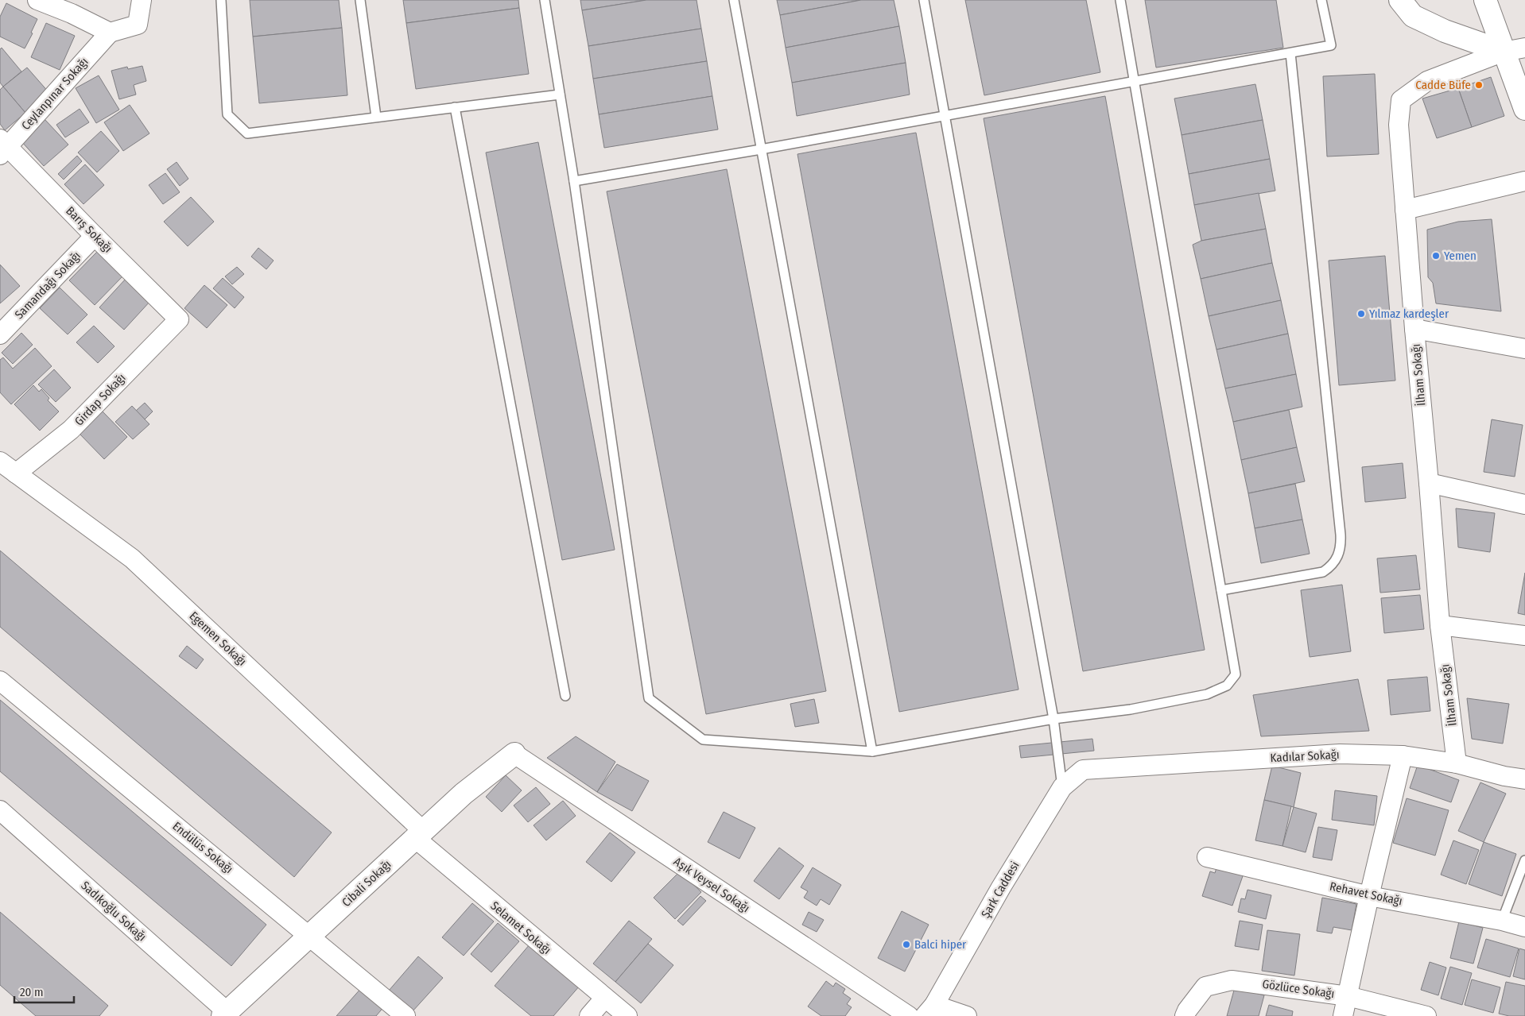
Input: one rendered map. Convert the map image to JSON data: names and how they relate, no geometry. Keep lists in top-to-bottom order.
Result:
{
  "streets": {
    "street": [
      "Ceylanpınar Sokağı",
      "Barış Sokağı",
      "Samandağı Sokağı",
      "İlham Sokağı",
      "Girdap Sokağı",
      "Egemen Sokağı",
      "Kadılar Sokağı",
      "Endülüs Sokağı",
      "Cibali Sokağı",
      "Aşık Veysel Sokağı",
      "Şark Caddesi",
      "Rehavet Sokağı",
      "Sadıkoğlu Sokağı",
      "Selamet Sokağı",
      "Gözlüce Sokağı"
    ]
  },
  "crossings": [
    ["Ceylanpınar Sokağı", "Barış Sokağı"],
    ["Barış Sokağı", "Samandağı Sokağı"],
    ["Barış Sokağı", "Girdap Sokağı"],
    ["İlham Sokağı", "Kadılar Sokağı"],
    ["Girdap Sokağı", "Egemen Sokağı"],
    ["Egemen Sokağı", "Cibali Sokağı"],
    ["Egemen Sokağı", "Selamet Sokağı"],
    ["Kadılar Sokağı", "Şark Caddesi"],
    ["Endülüs Sokağı", "Cibali Sokağı"],
    ["Cibali Sokağı", "Aşık Veysel Sokağı"],
    ["Cibali Sokağı", "Sadıkoğlu Sokağı"],
    ["Cibali Sokağı", "Selamet Sokağı"]
  ],
  "places": [
    "Cadde Büfe",
    "Yemen",
    "Yılmaz kardeşler",
    "Balci hiper"
  ],
  "scale_bar": "20 m"
}
